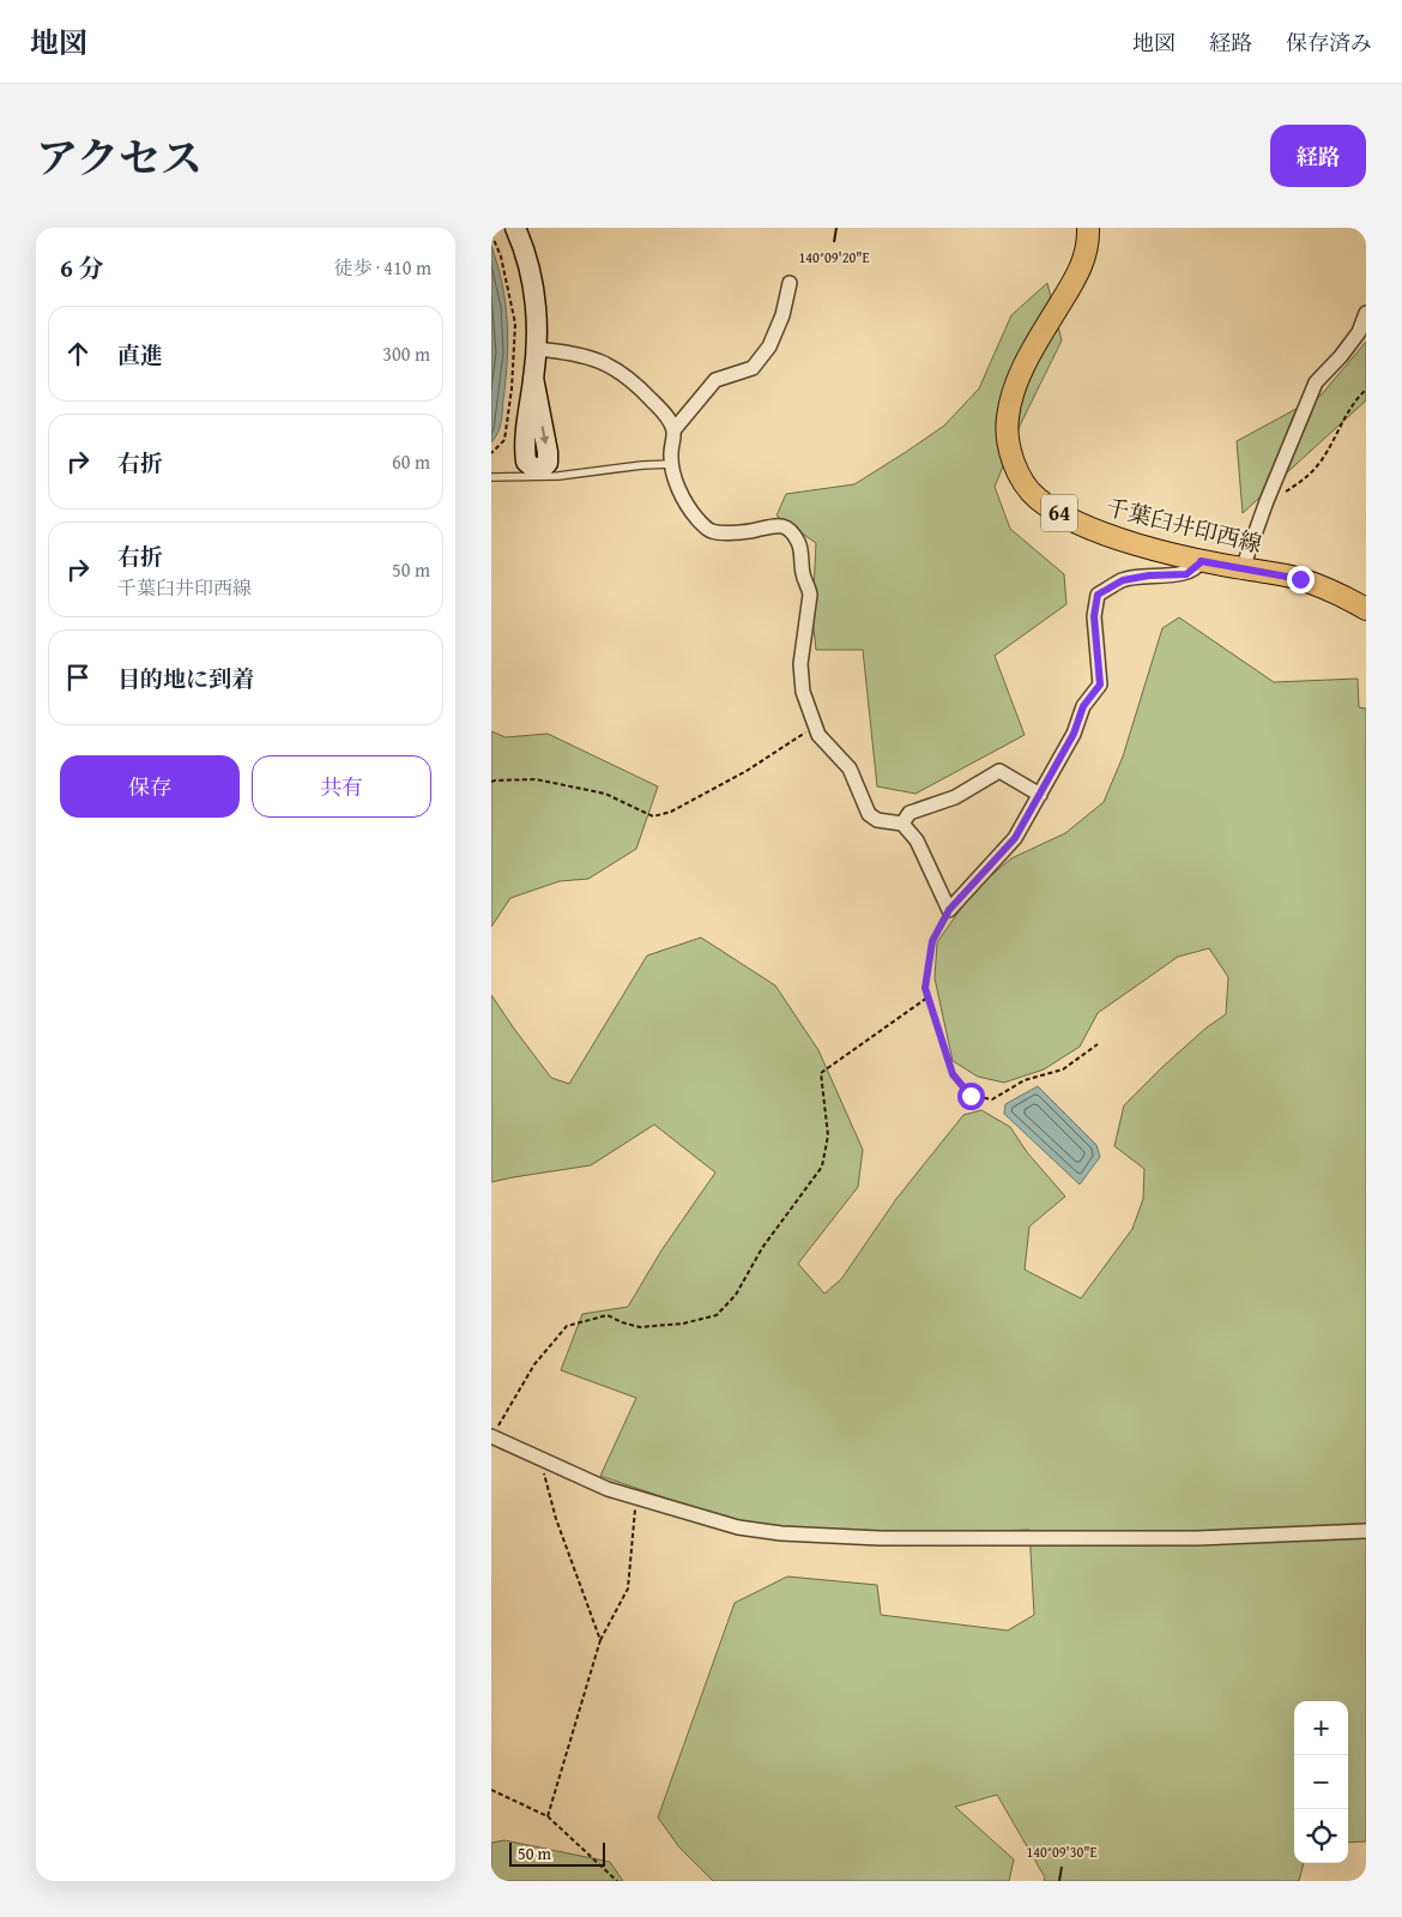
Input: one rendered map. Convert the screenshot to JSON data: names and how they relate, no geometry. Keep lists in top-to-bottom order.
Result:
{
  "streets": {
    "main road": ["64", "千葉臼井印西線"]
  },
  "scale_bar": "50 m",
  "page": {
    "header": "地図",
    "nav": ["地図", "経路", "保存済み"],
    "title": "アクセス",
    "buttons": [
      "経路",
      ["保存", "共有"]
    ],
    "heading": ["6 分", "徒歩 · 410 m"],
    "list": [
      ["直進", "300 m"],
      ["右折", "60 m"],
      ["右折", "千葉臼井印西線", "50 m"],
      "目的地に到着"
    ],
    "map_buttons": ["+", "−"],
    "scale": "50 m"
  },
  "coordinates": ["140°09'20\"E", "140°09'30\"E"]
}
